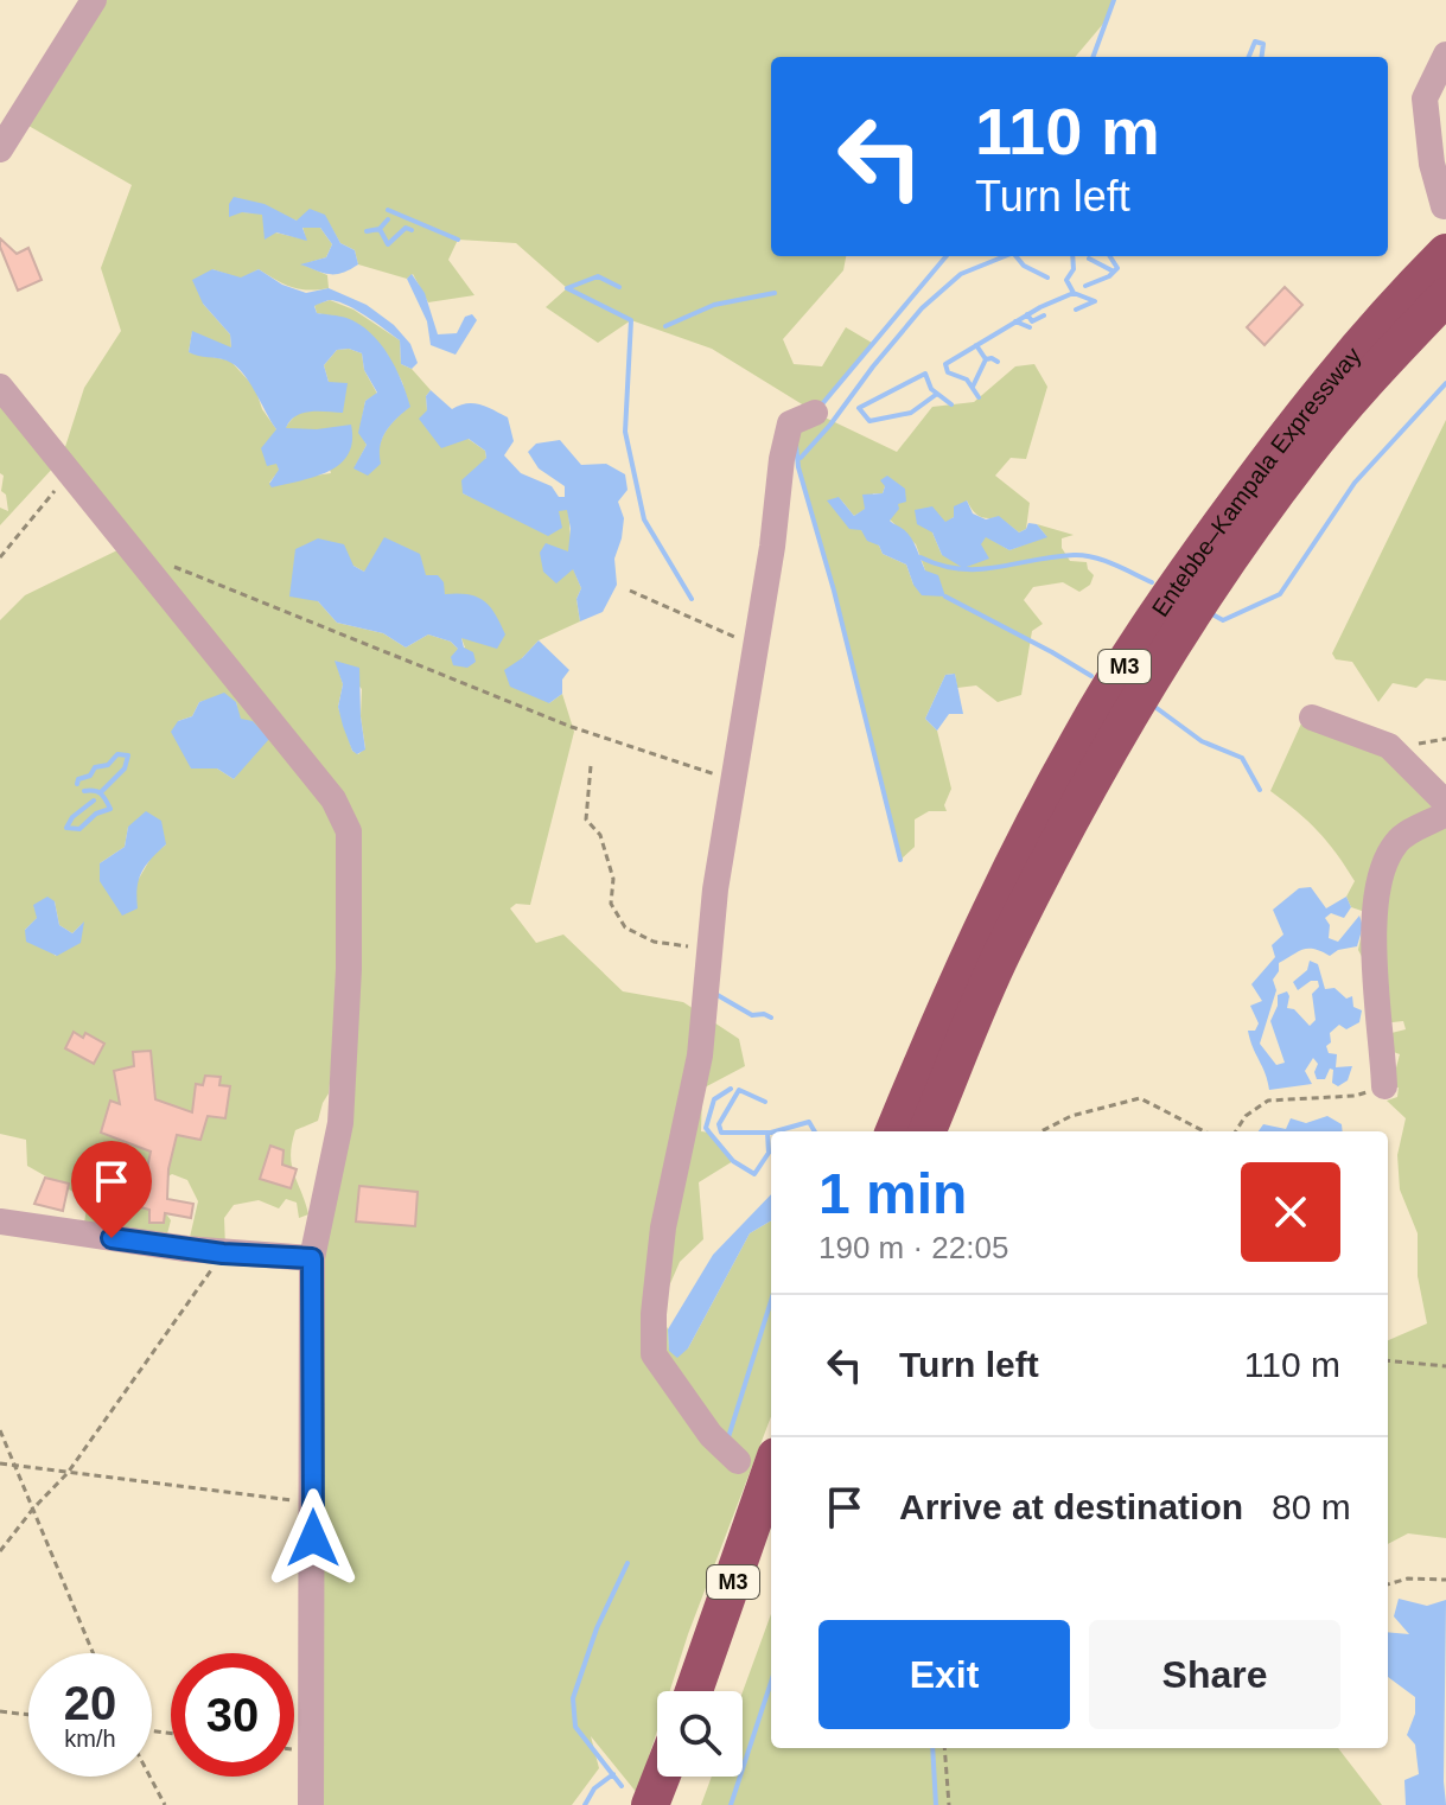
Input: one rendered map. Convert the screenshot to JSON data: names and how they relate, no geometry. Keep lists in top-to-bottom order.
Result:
{
  "streets": {
    "highway": ["Entebbe–Kampala Expressway", "M3"]
  },
  "page": {
    "turn": ["110 m", "Turn left"],
    "heading": ["1 min", "190 m · 22:05"],
    "list": [
      {
        "name": "Turn left",
        "value": "110 m"
      },
      {
        "name": "Arrive at destination",
        "value": "80 m"
      }
    ],
    "buttons": ["Exit", "Share"],
    "speed": "20 km/h",
    "limit": "30"
  }
}
